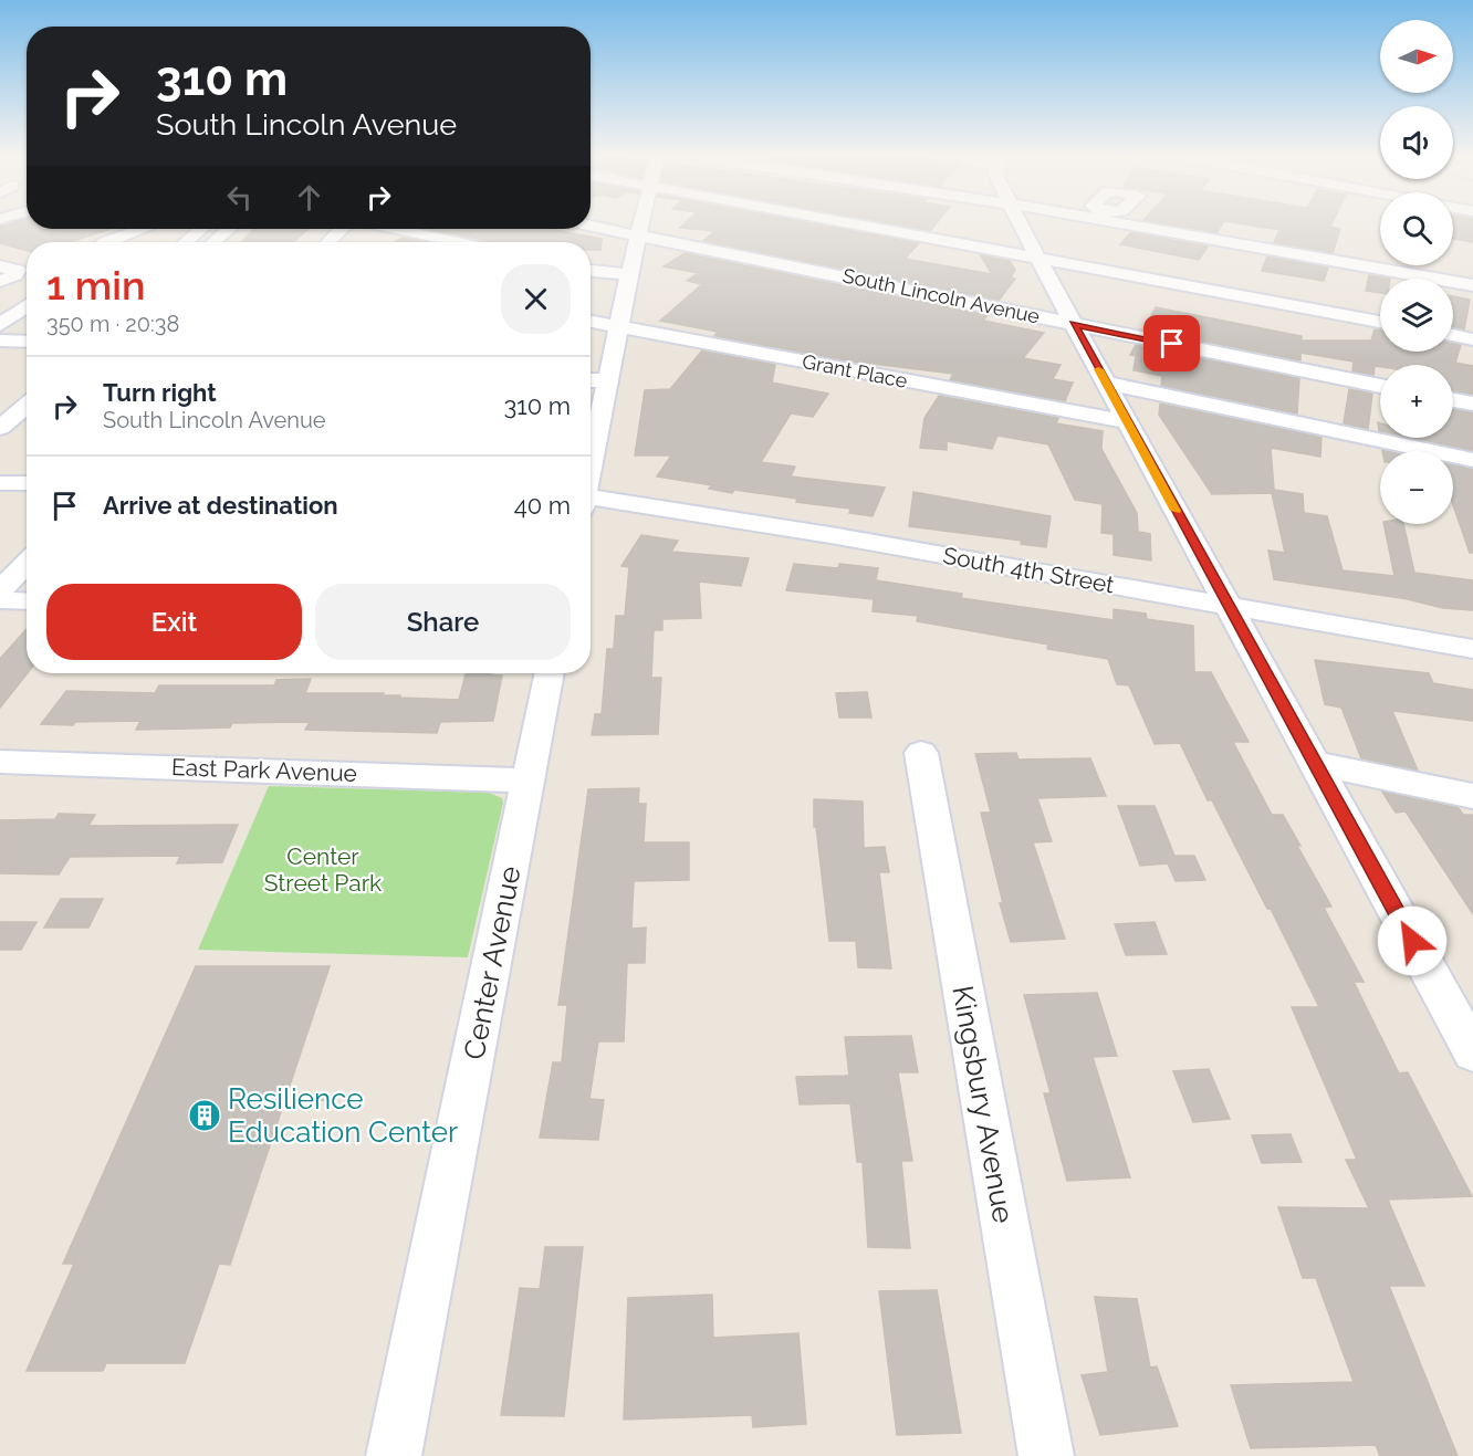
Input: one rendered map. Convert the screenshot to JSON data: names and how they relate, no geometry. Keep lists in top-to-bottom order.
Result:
{
  "streets": {
    "street": [
      "South Lincoln Avenue",
      "Grant Place",
      "South 4th Street",
      "East Park Avenue",
      "Center Avenue",
      "Kingsbury Avenue"
    ]
  },
  "crossings": [
    ["East Park Avenue", "Center Avenue"]
  ],
  "parks": ["Center Street Park"],
  "places": {
    "building": ["Resilience Education Center"]
  },
  "north": "right",
  "page": {
    "map_buttons": ["+", "−"],
    "turn": ["310 m", "South Lincoln Avenue"],
    "heading": ["1 min", "350 m · 20:38"],
    "list": [
      {
        "name": "Turn right",
        "note": "South Lincoln Avenue",
        "value": "310 m"
      },
      {
        "name": "Arrive at destination",
        "value": "40 m"
      }
    ],
    "buttons": ["Exit", "Share"]
  }
}
